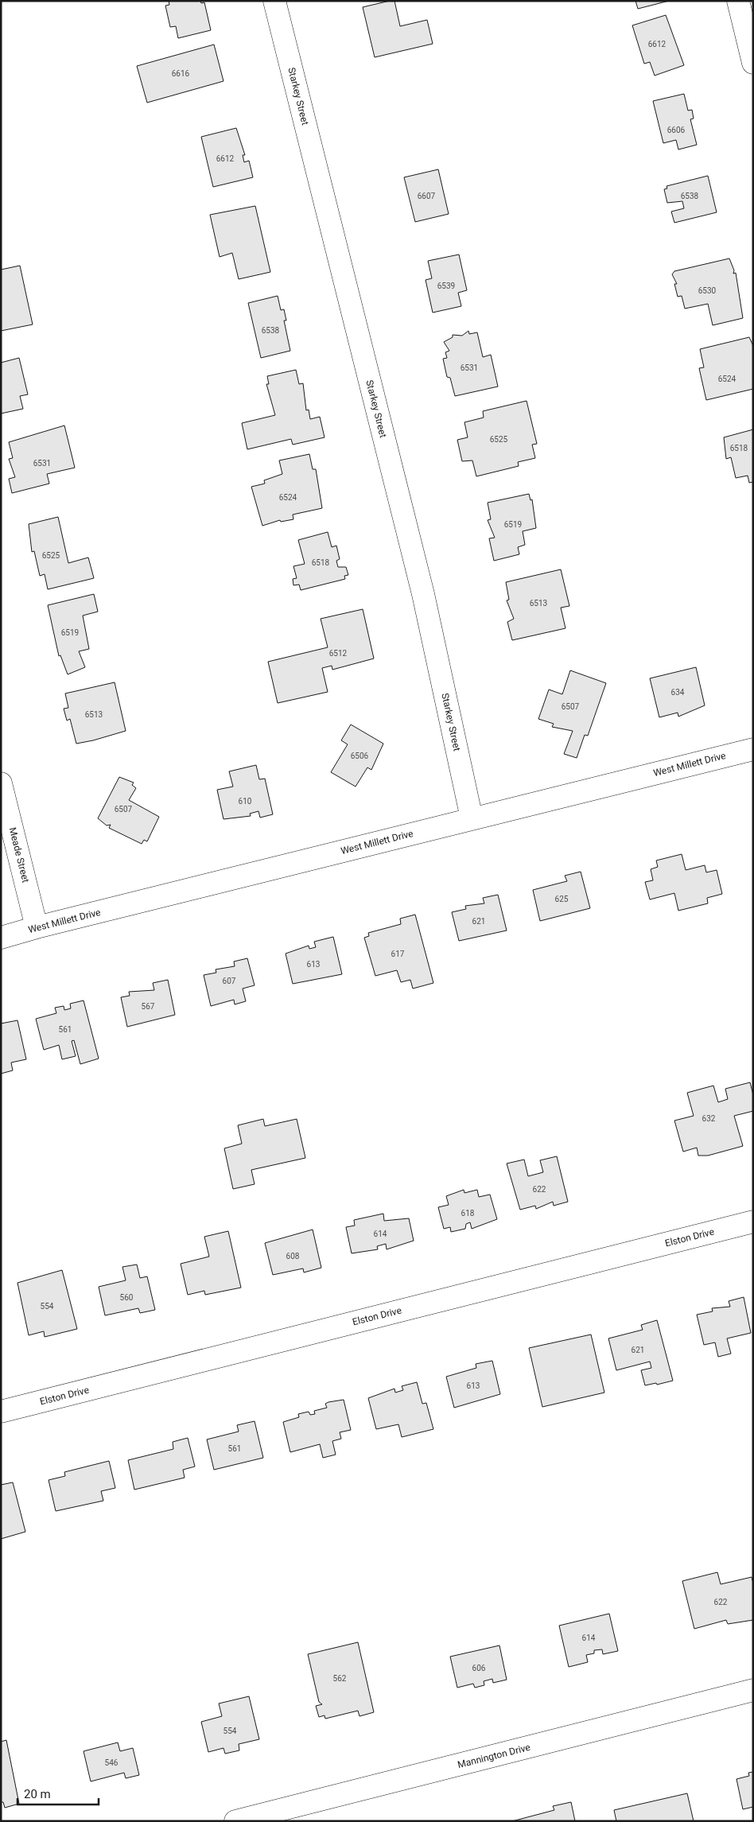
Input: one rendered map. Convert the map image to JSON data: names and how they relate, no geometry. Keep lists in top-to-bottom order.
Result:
{
  "streets": {
    "street": [
      "Starkey Street",
      "West Millett Drive",
      "Meade Street",
      "Elston Drive",
      "Mannington Drive"
    ]
  },
  "crossings": [
    ["Starkey Street", "West Millett Drive"],
    ["West Millett Drive", "Meade Street"]
  ],
  "house_numbers": [
    "6612",
    "6616",
    "6606",
    "6612",
    "6607",
    "6538",
    "6539",
    "6530",
    "6538",
    "6531",
    "6524",
    "6525",
    "6518",
    "6531",
    "6524",
    "6519",
    "6525",
    "6518",
    "6513",
    "6519",
    "6512",
    "634",
    "6507",
    "6513",
    "6506",
    "610",
    "6507",
    "625",
    "621",
    "617",
    "613",
    "607",
    "567",
    "561",
    "632",
    "622",
    "618",
    "614",
    "608",
    "560",
    "554",
    "621",
    "613",
    "561",
    "622",
    "614",
    "606",
    "562",
    "554",
    "546"
  ],
  "scale_bar": "20 m"
}
